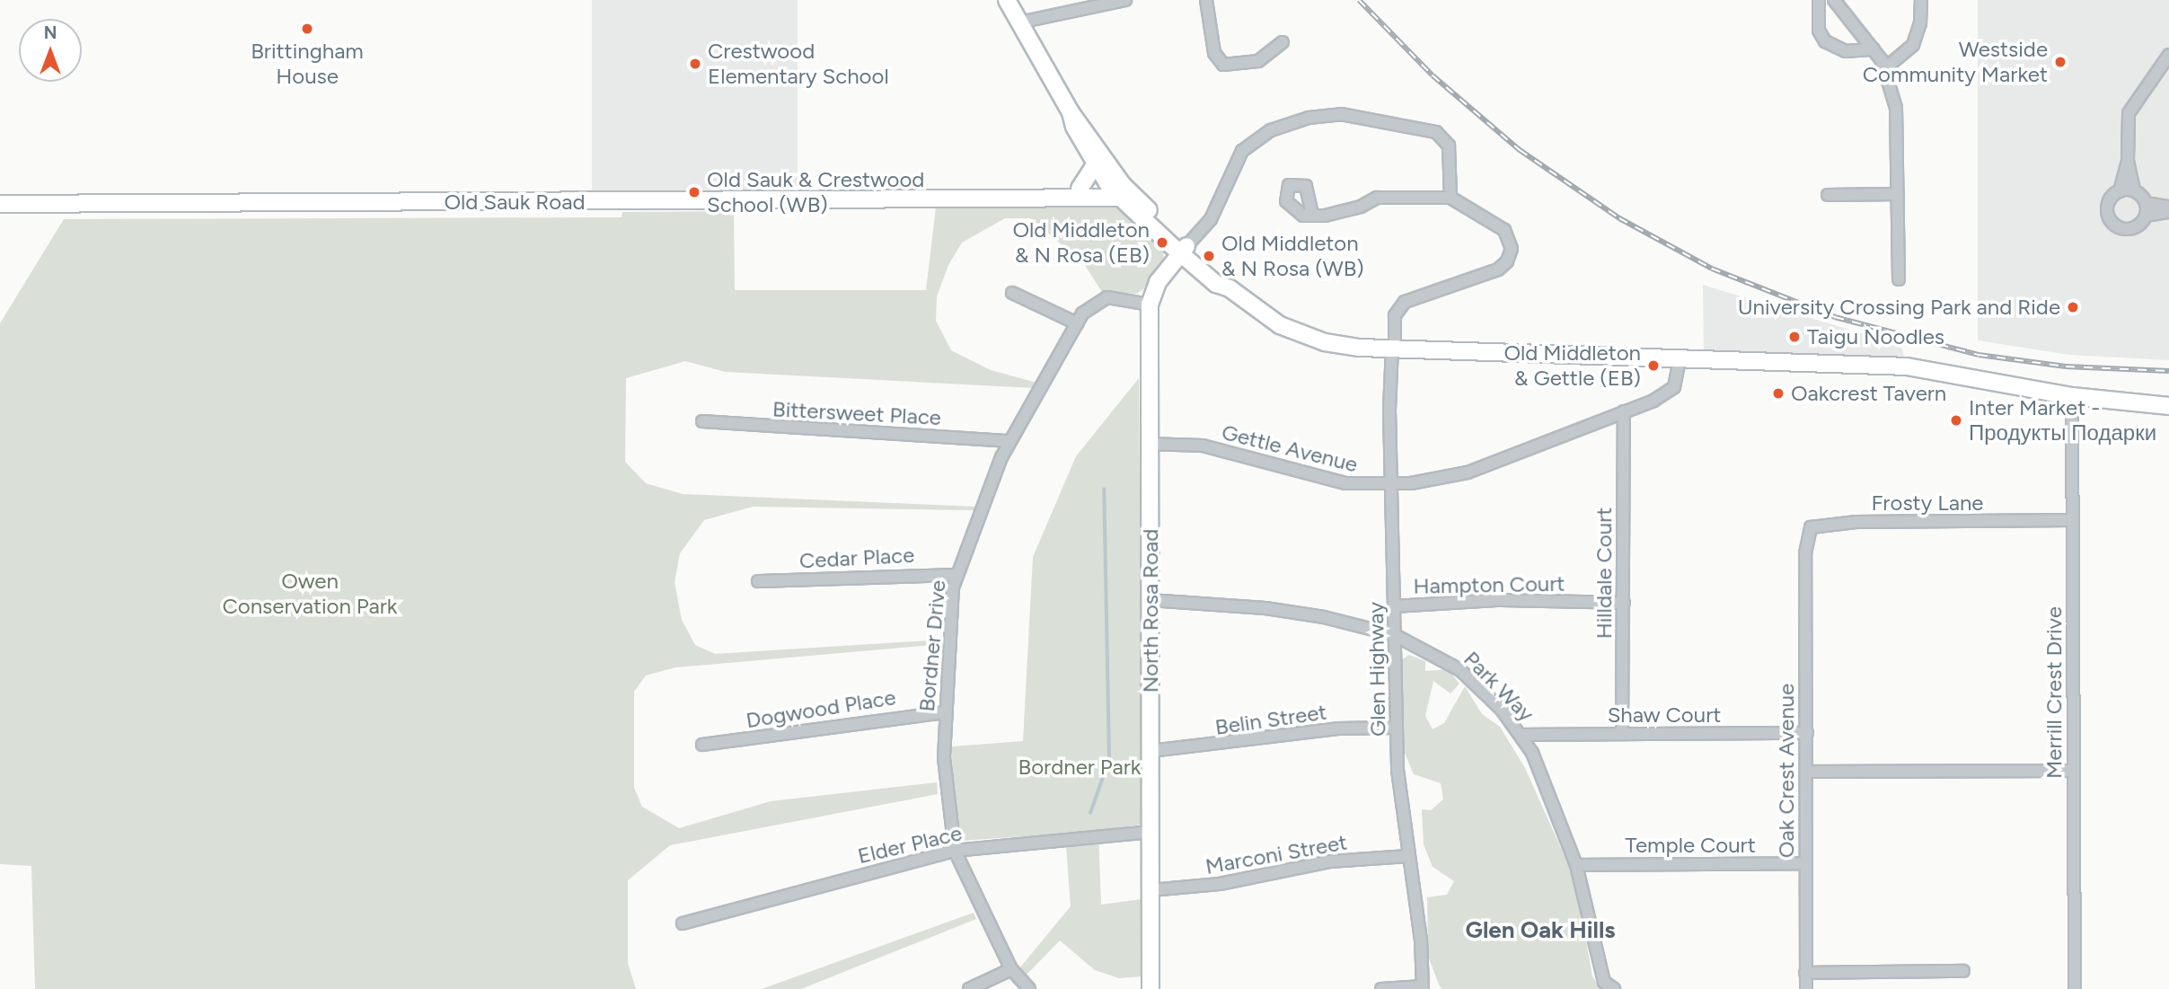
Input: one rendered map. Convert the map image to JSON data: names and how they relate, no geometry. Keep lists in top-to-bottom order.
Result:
{
  "streets": {
    "street": [
      "Old Sauk Road",
      "Bittersweet Place",
      "Gettle Avenue",
      "Frosty Lane",
      "Cedar Place",
      "Hilldale Court",
      "Hampton Court",
      "North Rosa Road",
      "Bordner Drive",
      "Glen Highway",
      "Park Way",
      "Merrill Crest Drive",
      "Dogwood Place",
      "Shaw Court",
      "Belin Street",
      "Oak Crest Avenue",
      "Elder Place",
      "Temple Court",
      "Marconi Street"
    ]
  },
  "crossings": [
    ["Bittersweet Place", "Bordner Drive"],
    ["Gettle Avenue", "Hilldale Court"],
    ["Gettle Avenue", "North Rosa Road"],
    ["Gettle Avenue", "Glen Highway"],
    ["Frosty Lane", "Merrill Crest Drive"],
    ["Frosty Lane", "Oak Crest Avenue"],
    ["Cedar Place", "Bordner Drive"],
    ["Hilldale Court", "Hampton Court"],
    ["Hilldale Court", "Shaw Court"],
    ["Hampton Court", "Glen Highway"],
    ["North Rosa Road", "Bordner Drive"],
    ["North Rosa Road", "Park Way"],
    ["North Rosa Road", "Belin Street"],
    ["North Rosa Road", "Elder Place"],
    ["North Rosa Road", "Marconi Street"],
    ["Bordner Drive", "Dogwood Place"],
    ["Bordner Drive", "Elder Place"],
    ["Glen Highway", "Park Way"],
    ["Glen Highway", "Belin Street"],
    ["Glen Highway", "Marconi Street"],
    ["Park Way", "Shaw Court"],
    ["Park Way", "Temple Court"],
    ["Shaw Court", "Oak Crest Avenue"],
    ["Oak Crest Avenue", "Temple Court"]
  ],
  "districts": ["Glen Oak Hills"],
  "parks": ["Owen Conservation Park", "Bordner Park"],
  "places": [
    "Brittingham House",
    "Westside Community Market",
    "Crestwood Elementary School",
    "Old Sauk & Crestwood School (WB)",
    "Old Middleton & N Rosa (EB)",
    "Old Middleton & N Rosa (WB)",
    "University Crossing Park and Ride",
    "Taigu Noodles",
    "Old Middleton & Gettle (EB)",
    "Oakcrest Tavern",
    "Inter Market - Продукты Подарки"
  ],
  "north": "top"
}
